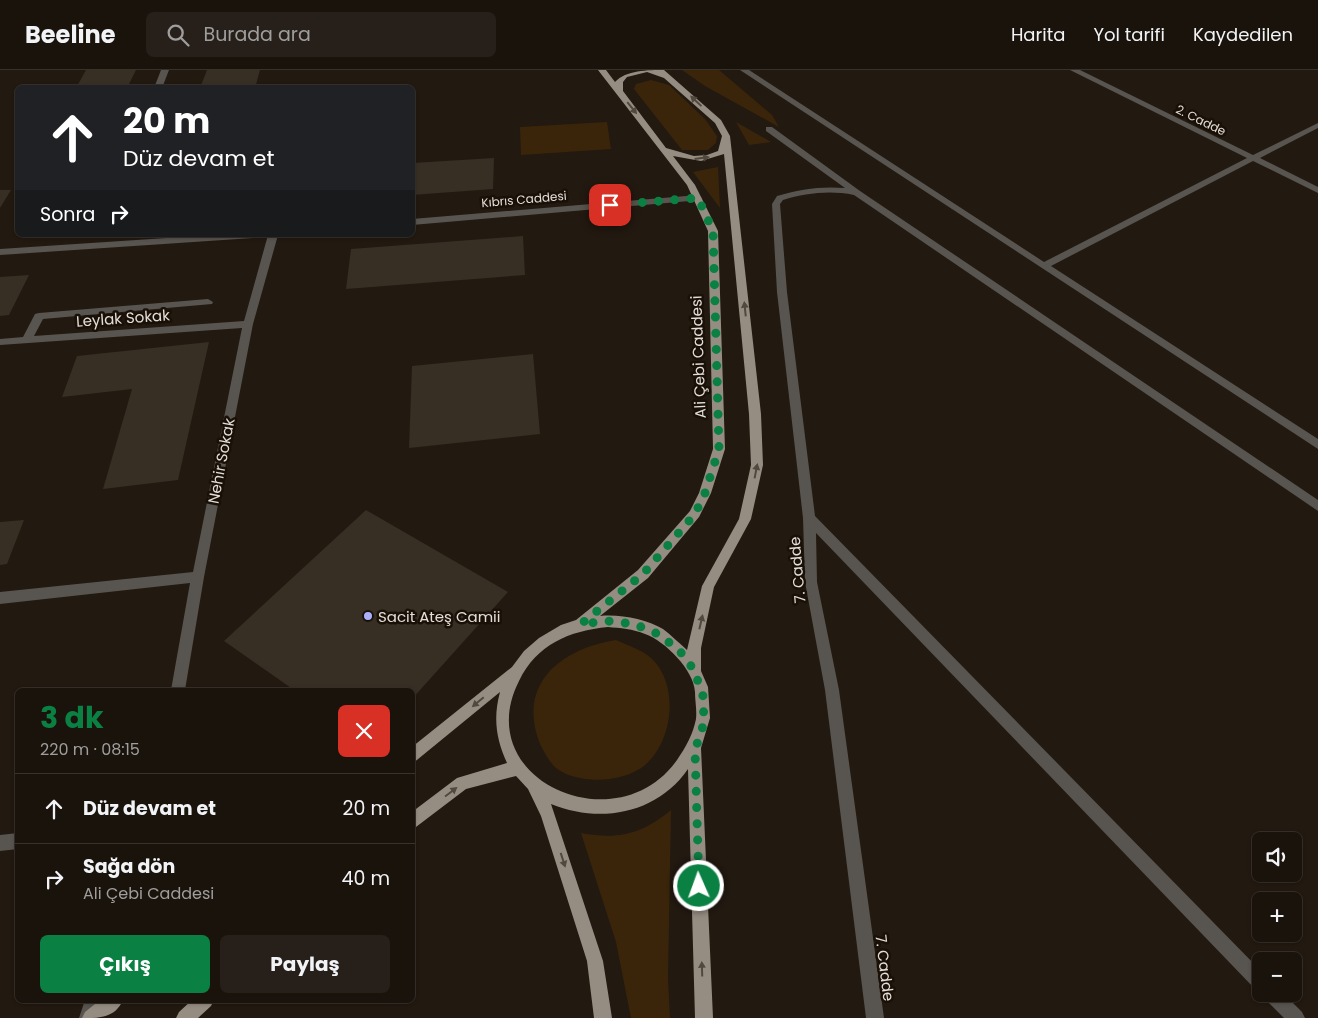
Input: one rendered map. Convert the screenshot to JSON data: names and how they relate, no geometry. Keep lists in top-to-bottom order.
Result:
{
  "streets": {
    "main road": ["Ali Çebi Caddesi"],
    "street": [
      "2. Cadde",
      "Kıbrıs Caddesi",
      "Leylak Sokak",
      "Nehir Sokak",
      "7. Cadde"
    ]
  },
  "crossings": [
    ["Kıbrıs Caddesi", "Ali Çebi Caddesi"],
    ["Leylak Sokak", "Nehir Sokak"]
  ],
  "places": ["Sacit Ateş Camii"],
  "page": {
    "header": "Beeline",
    "search": "Burada ara",
    "nav": ["Harita", "Yol tarifi", "Kaydedilen"],
    "turn": ["20 m", "Düz devam et"],
    "then": "Sonra",
    "heading": ["3 dk", "220 m · 08:15"],
    "list": [
      {
        "name": "Düz devam et",
        "value": "20 m"
      },
      {
        "name": "Sağa dön",
        "note": "Ali Çebi Caddesi",
        "value": "40 m"
      }
    ],
    "map_buttons": ["+", "−"],
    "buttons": ["Çıkış", "Paylaş"]
  }
}
